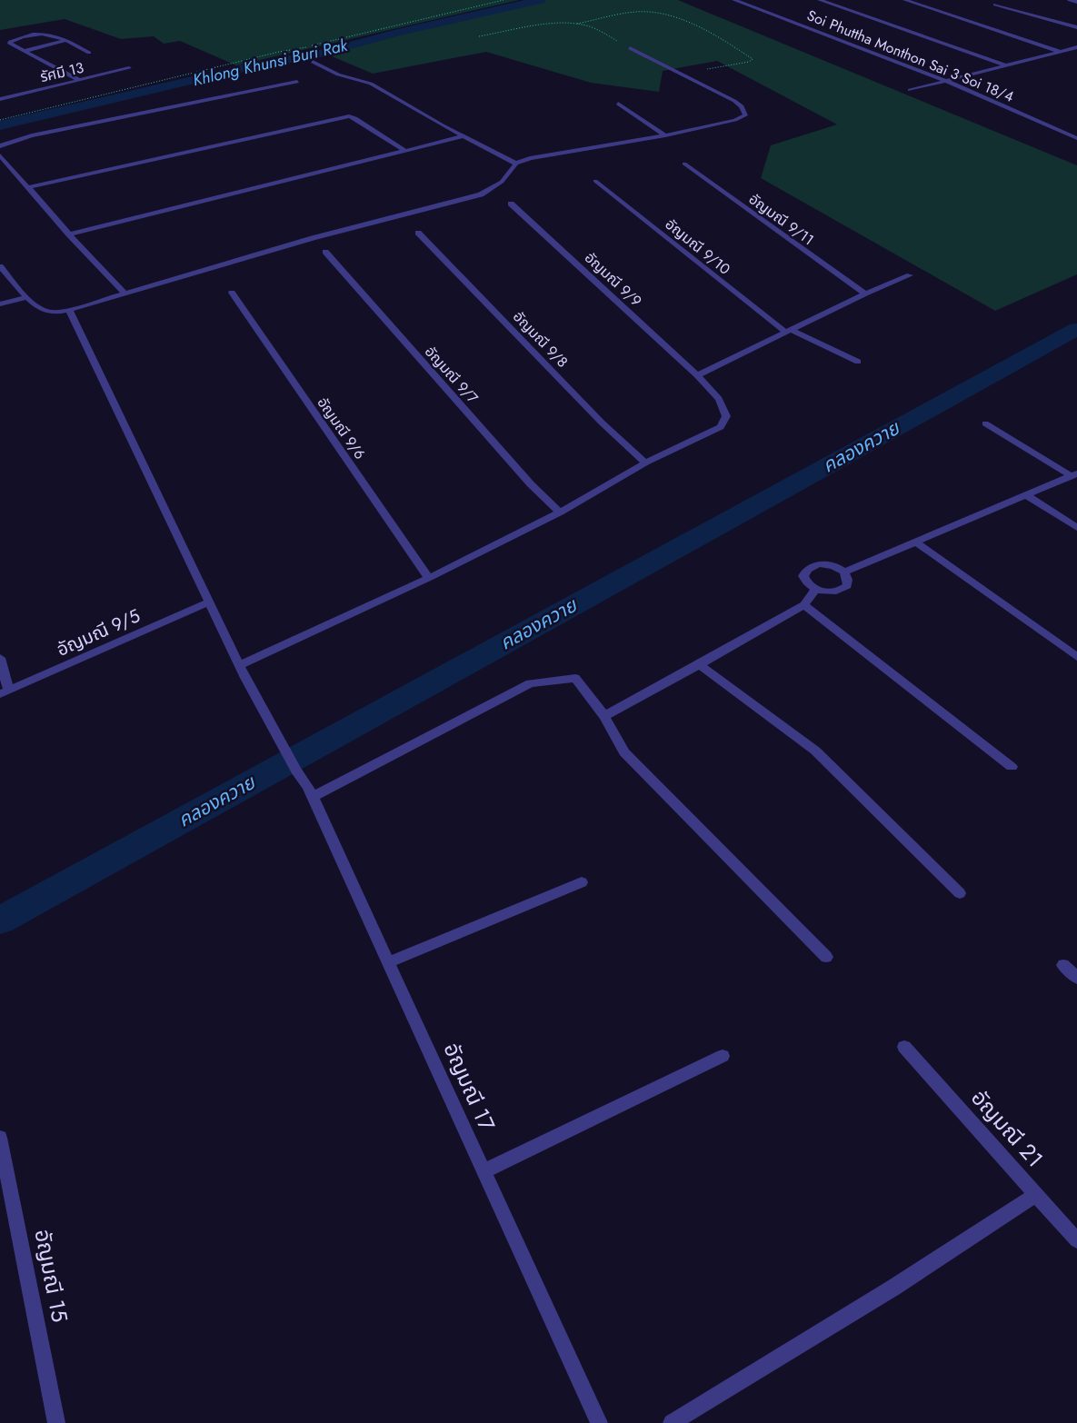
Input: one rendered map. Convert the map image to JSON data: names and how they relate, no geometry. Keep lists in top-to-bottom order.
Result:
{
  "streets": {
    "street": [
      "Soi Phuttha Monthon Sai 3 Soi 18/4",
      "รัศมี 13",
      "อัญมณี 9/11",
      "อัญมณี 9/10",
      "อัญมณี 9/9",
      "อัญมณี 9/8",
      "อัญมณี 9/7",
      "อัญมณี 9/6",
      "อัญมณี 9/5",
      "อัญมณี 17",
      "อัญมณี 21",
      "อัญมณี 15"
    ]
  },
  "crossings": [
    ["อัญมณี 9/9", "อัญมณี 9/8"],
    ["อัญมณี 9/5", "อัญมณี 17"]
  ],
  "water": ["Khlong Khunsi Buri Rak", "คลองควาย"]
}
